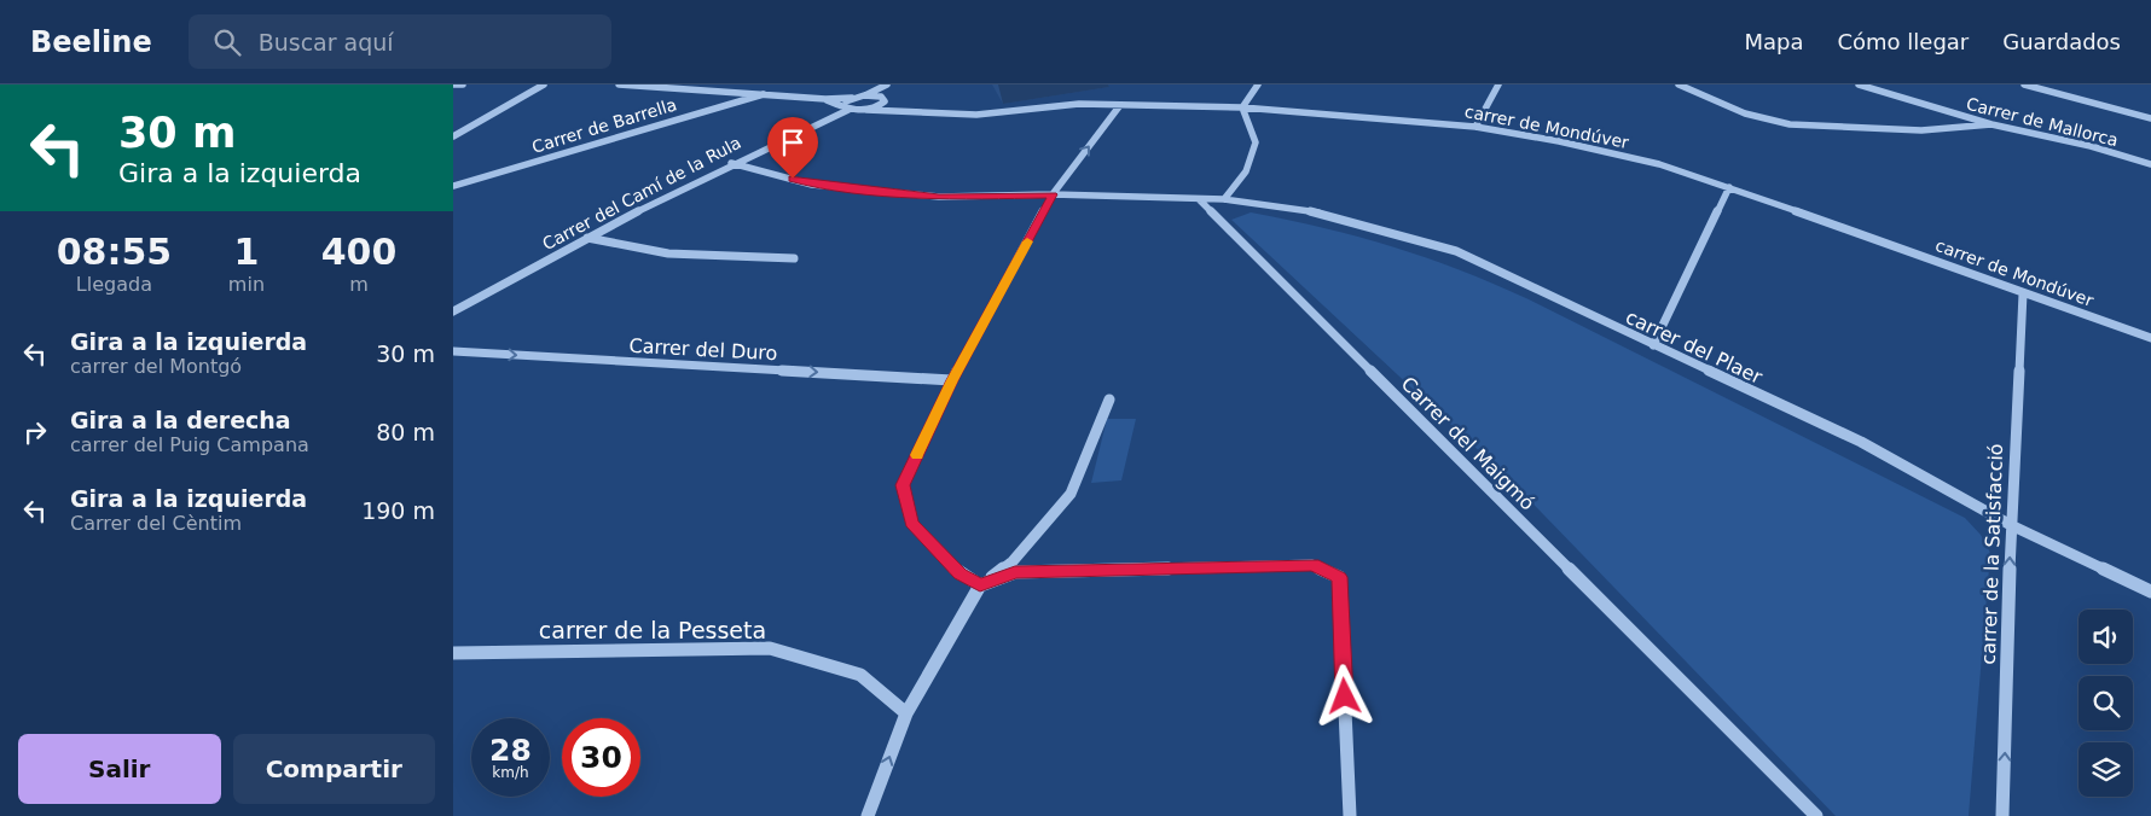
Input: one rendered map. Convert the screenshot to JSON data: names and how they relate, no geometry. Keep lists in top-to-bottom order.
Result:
{
  "streets": {
    "street": [
      "Carrer de Mallorca",
      "Carrer de Barrella",
      "carrer de Mondúver",
      "Carrer del Camí de la Rula",
      "carrer del Plaer",
      "Carrer del Duro",
      "Carrer del Maigmó",
      "carrer de la Satisfacció",
      "carrer de la Pesseta"
    ]
  },
  "crossings": [
    ["carrer de Mondúver", "carrer de la Satisfacció"],
    ["carrer del Plaer", "Carrer del Maigmó"],
    ["carrer del Plaer", "carrer de la Satisfacció"]
  ],
  "one_way": ["Carrer del Duro", "carrer de la Satisfacció"],
  "page": {
    "header": "Beeline",
    "search": "Buscar aquí",
    "nav": ["Mapa", "Cómo llegar", "Guardados"],
    "turn": ["30 m", "Gira a la izquierda"],
    "eta": [
      "08:55",
      "Llegada",
      "1",
      "min",
      "400",
      "m"
    ],
    "list": [
      {
        "name": "Gira a la izquierda",
        "note": "carrer del Montgó",
        "value": "30 m"
      },
      {
        "name": "Gira a la derecha",
        "note": "carrer del Puig Campana",
        "value": "80 m"
      },
      {
        "name": "Gira a la izquierda",
        "note": "Carrer del Cèntim",
        "value": "190 m"
      }
    ],
    "speed": "28 km/h",
    "limit": "30",
    "buttons": ["Salir", "Compartir"]
  }
}
